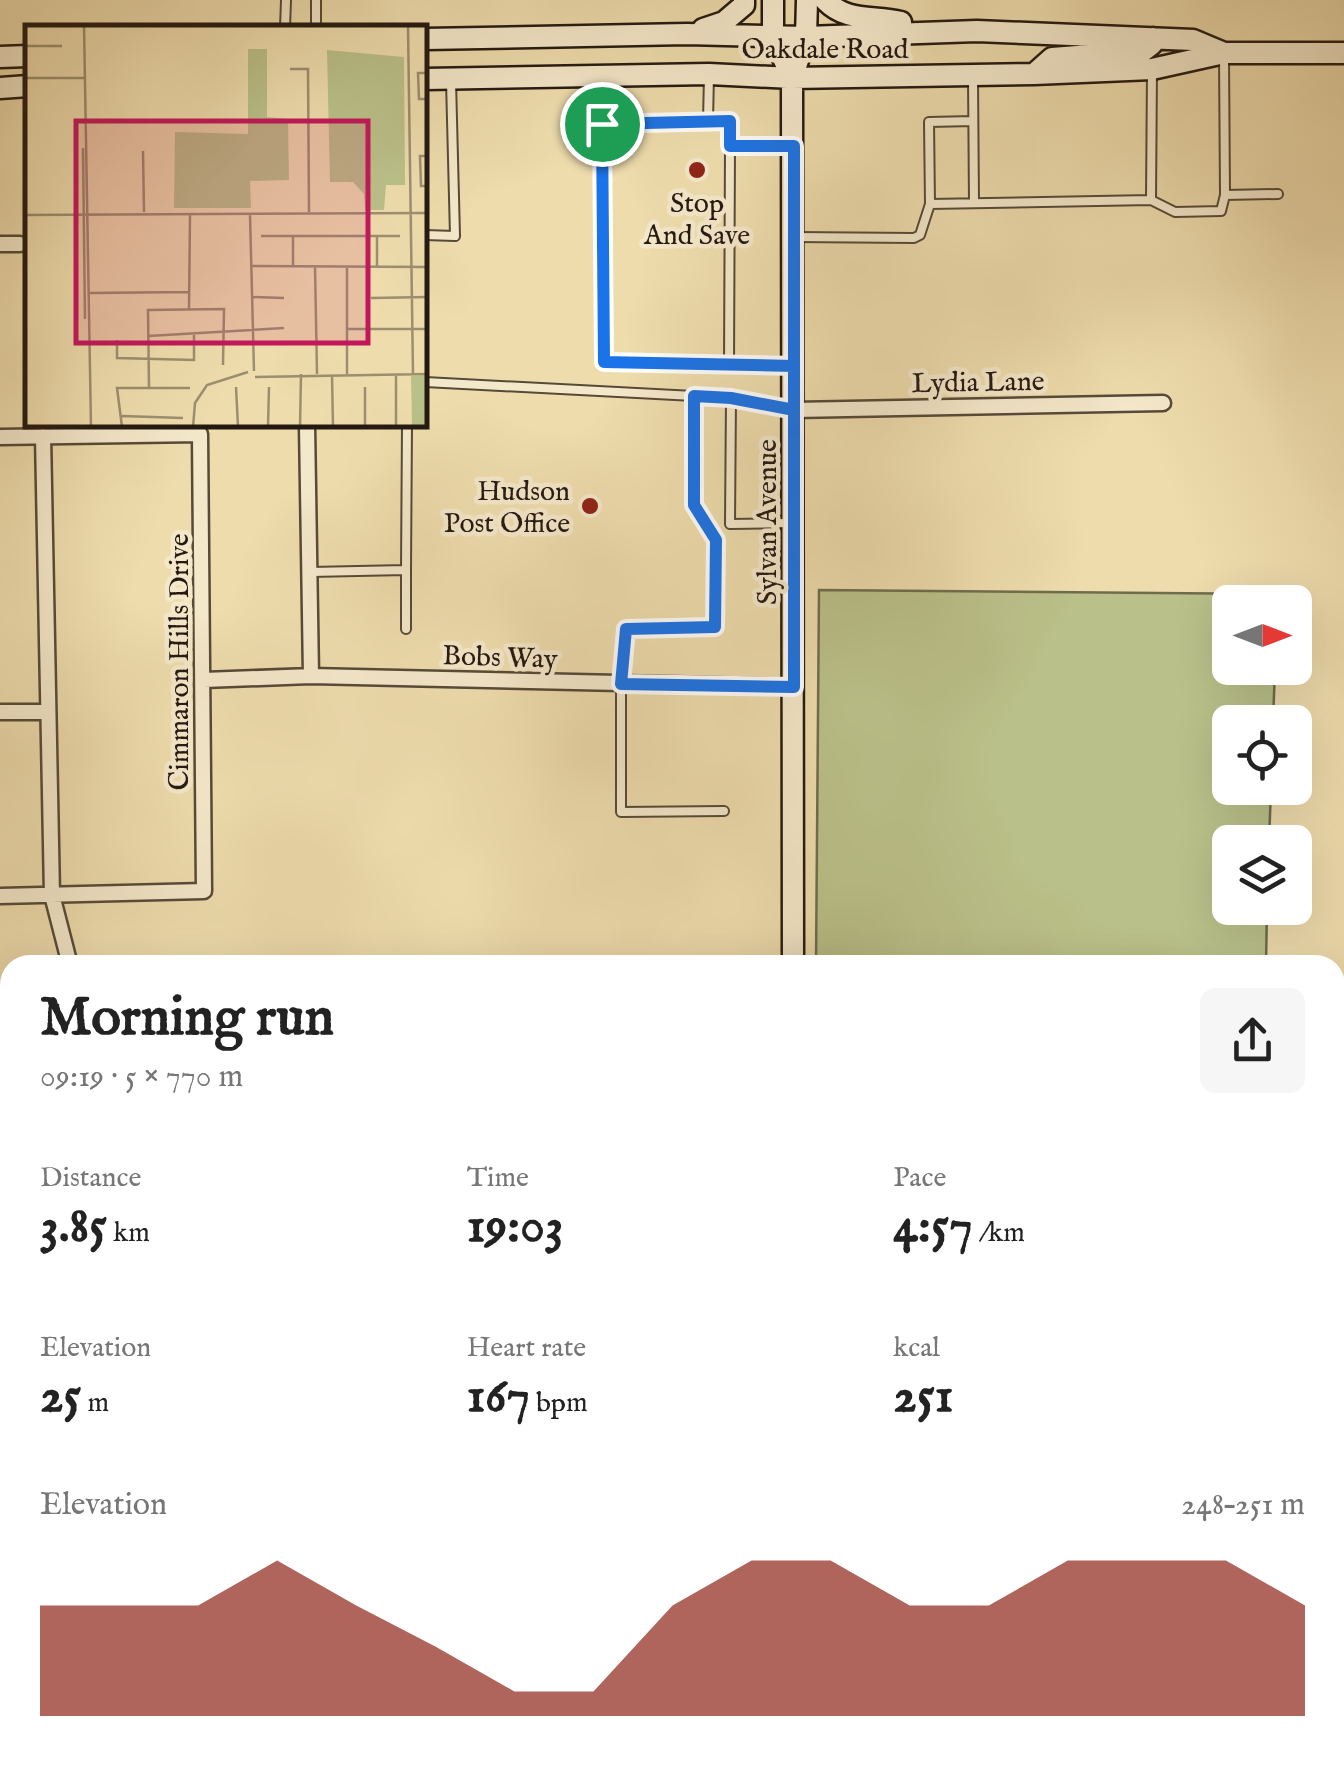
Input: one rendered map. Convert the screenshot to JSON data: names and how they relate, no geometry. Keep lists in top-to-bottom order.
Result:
{
  "streets": {
    "main road": ["Oakdale Road", "Sylvan Avenue"],
    "street": ["Lydia Lane", "Bobs Way", "Cimmaron Hills Drive"]
  },
  "crossings": [
    ["Oakdale Road", "Sylvan Avenue"],
    ["Lydia Lane", "Sylvan Avenue"],
    ["Sylvan Avenue", "Bobs Way"],
    ["Bobs Way", "Cimmaron Hills Drive"]
  ],
  "places": ["Stop And Save", "Hudson Post Office"],
  "north": "right",
  "page": {
    "heading": ["Morning run", "09:19 · 5 × 770 m"],
    "stats": [
      ["Distance", "3.85 km"],
      ["Time", "19:03"],
      ["Pace", "4:57 /km"],
      ["Elevation", "25 m"],
      ["Heart rate", "167 bpm"],
      ["kcal", "251"]
    ],
    "chart": ["Elevation", "248–251 m"]
  }
}
